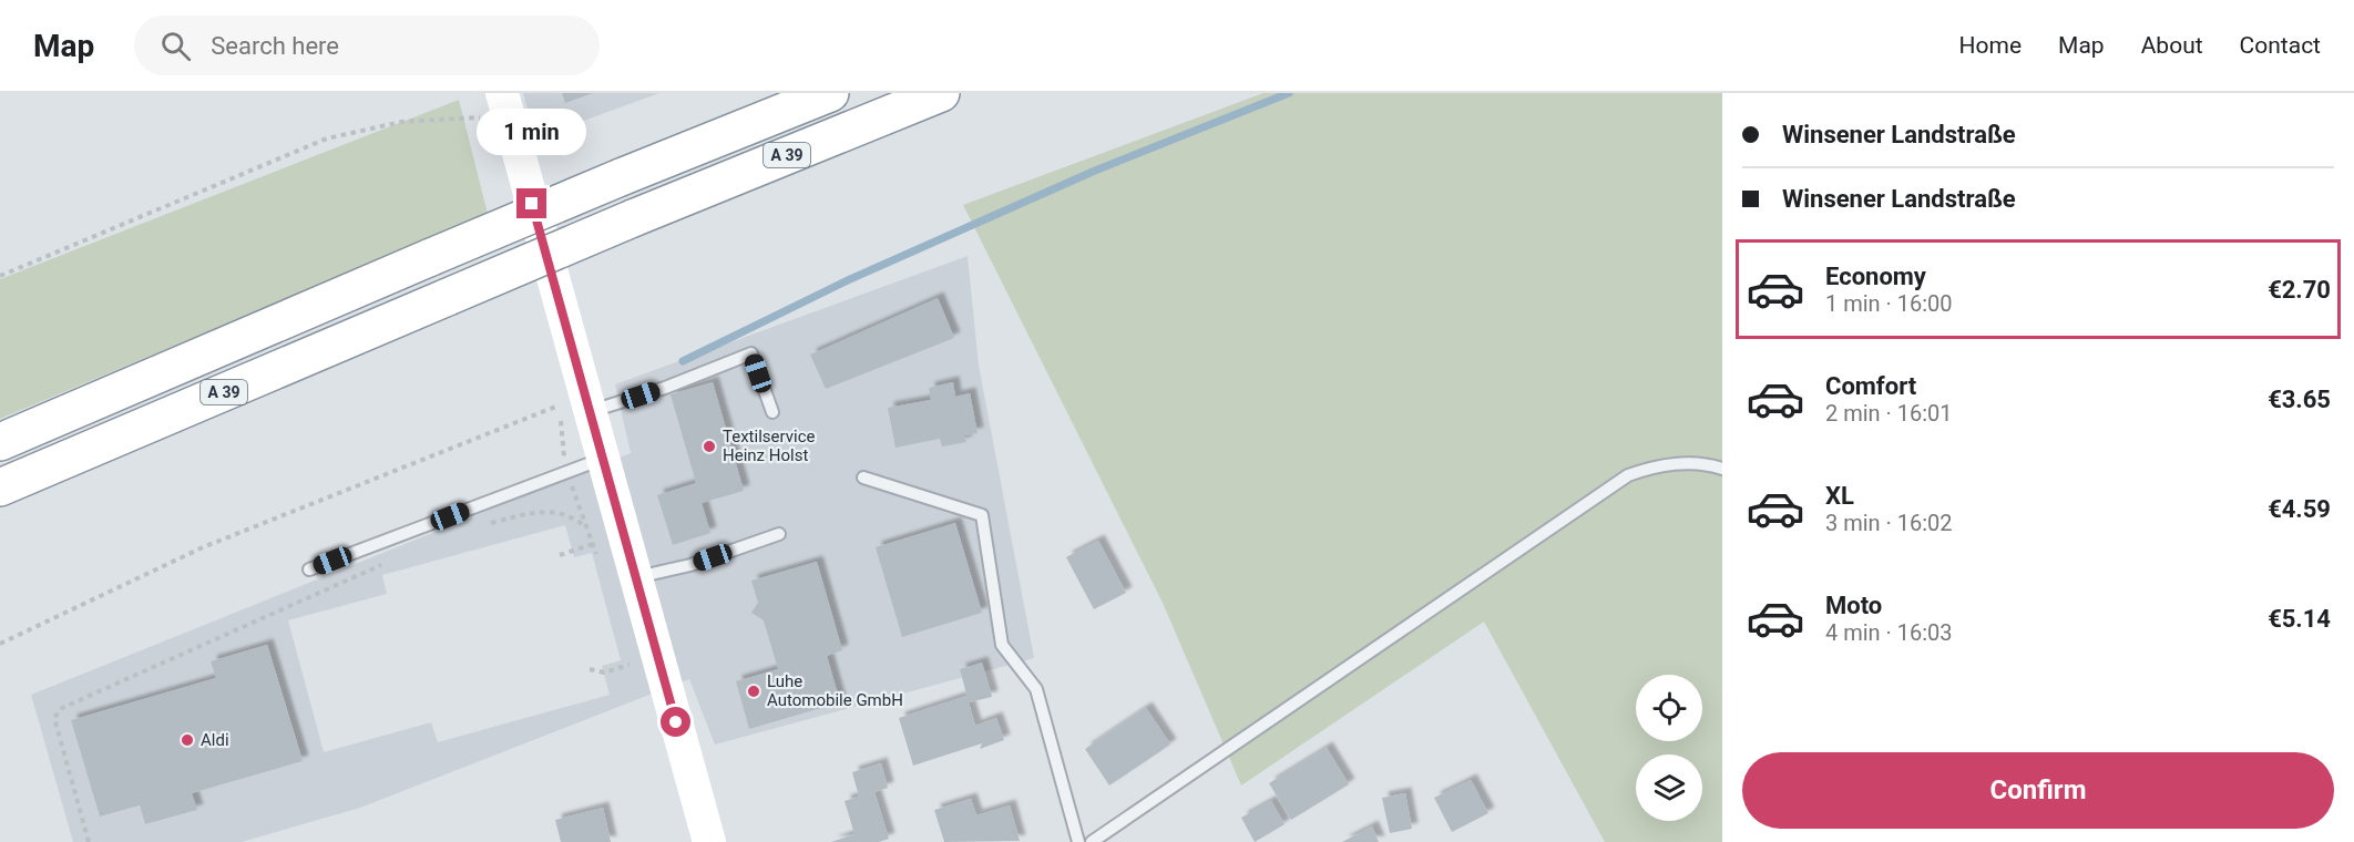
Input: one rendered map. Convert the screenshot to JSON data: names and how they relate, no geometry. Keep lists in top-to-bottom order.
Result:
{
  "streets": {
    "highway": ["A 39"]
  },
  "places": ["Textilservice Heinz Holst", "Luhe Automobile GmbH", "Aldi"],
  "page": {
    "header": "Map",
    "search": "Search here",
    "nav": [
      "Home",
      "Map",
      "About",
      "Contact"
    ],
    "banner": ["Winsener Landstraße", "Winsener Landstraße"],
    "bubble": "1 min",
    "list": [
      {
        "name": "Economy",
        "note": "1 min · 16:00",
        "value": "€2.70"
      },
      {
        "name": "Comfort",
        "note": "2 min · 16:01",
        "value": "€3.65"
      },
      {
        "name": "XL",
        "note": "3 min · 16:02",
        "value": "€4.59"
      },
      {
        "name": "Moto",
        "note": "4 min · 16:03",
        "value": "€5.14"
      }
    ],
    "buttons": "Confirm"
  }
}
